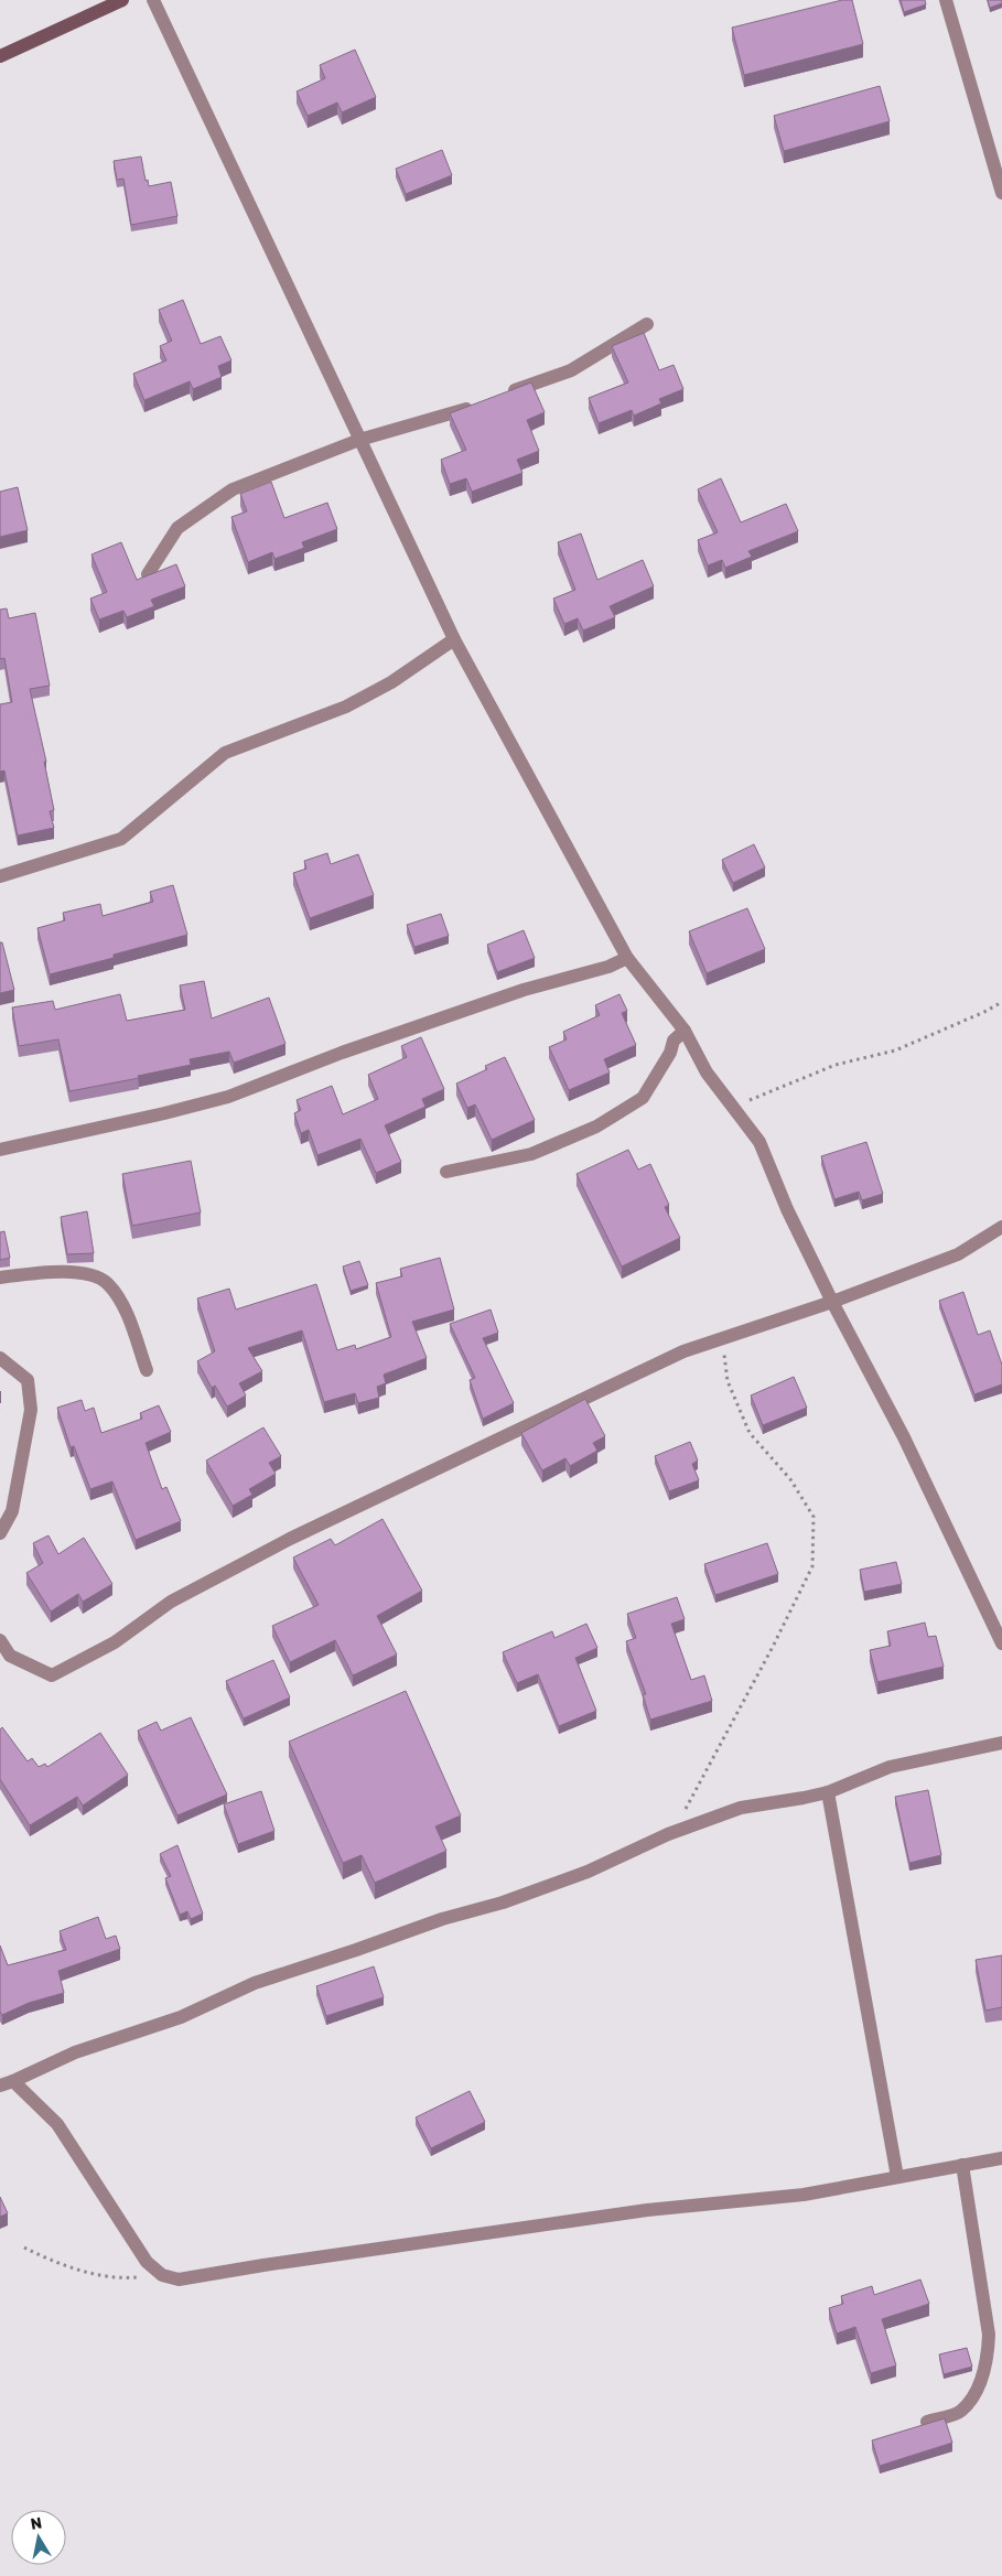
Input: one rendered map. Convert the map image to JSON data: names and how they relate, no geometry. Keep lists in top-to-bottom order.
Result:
{
  "north": "top"
}
